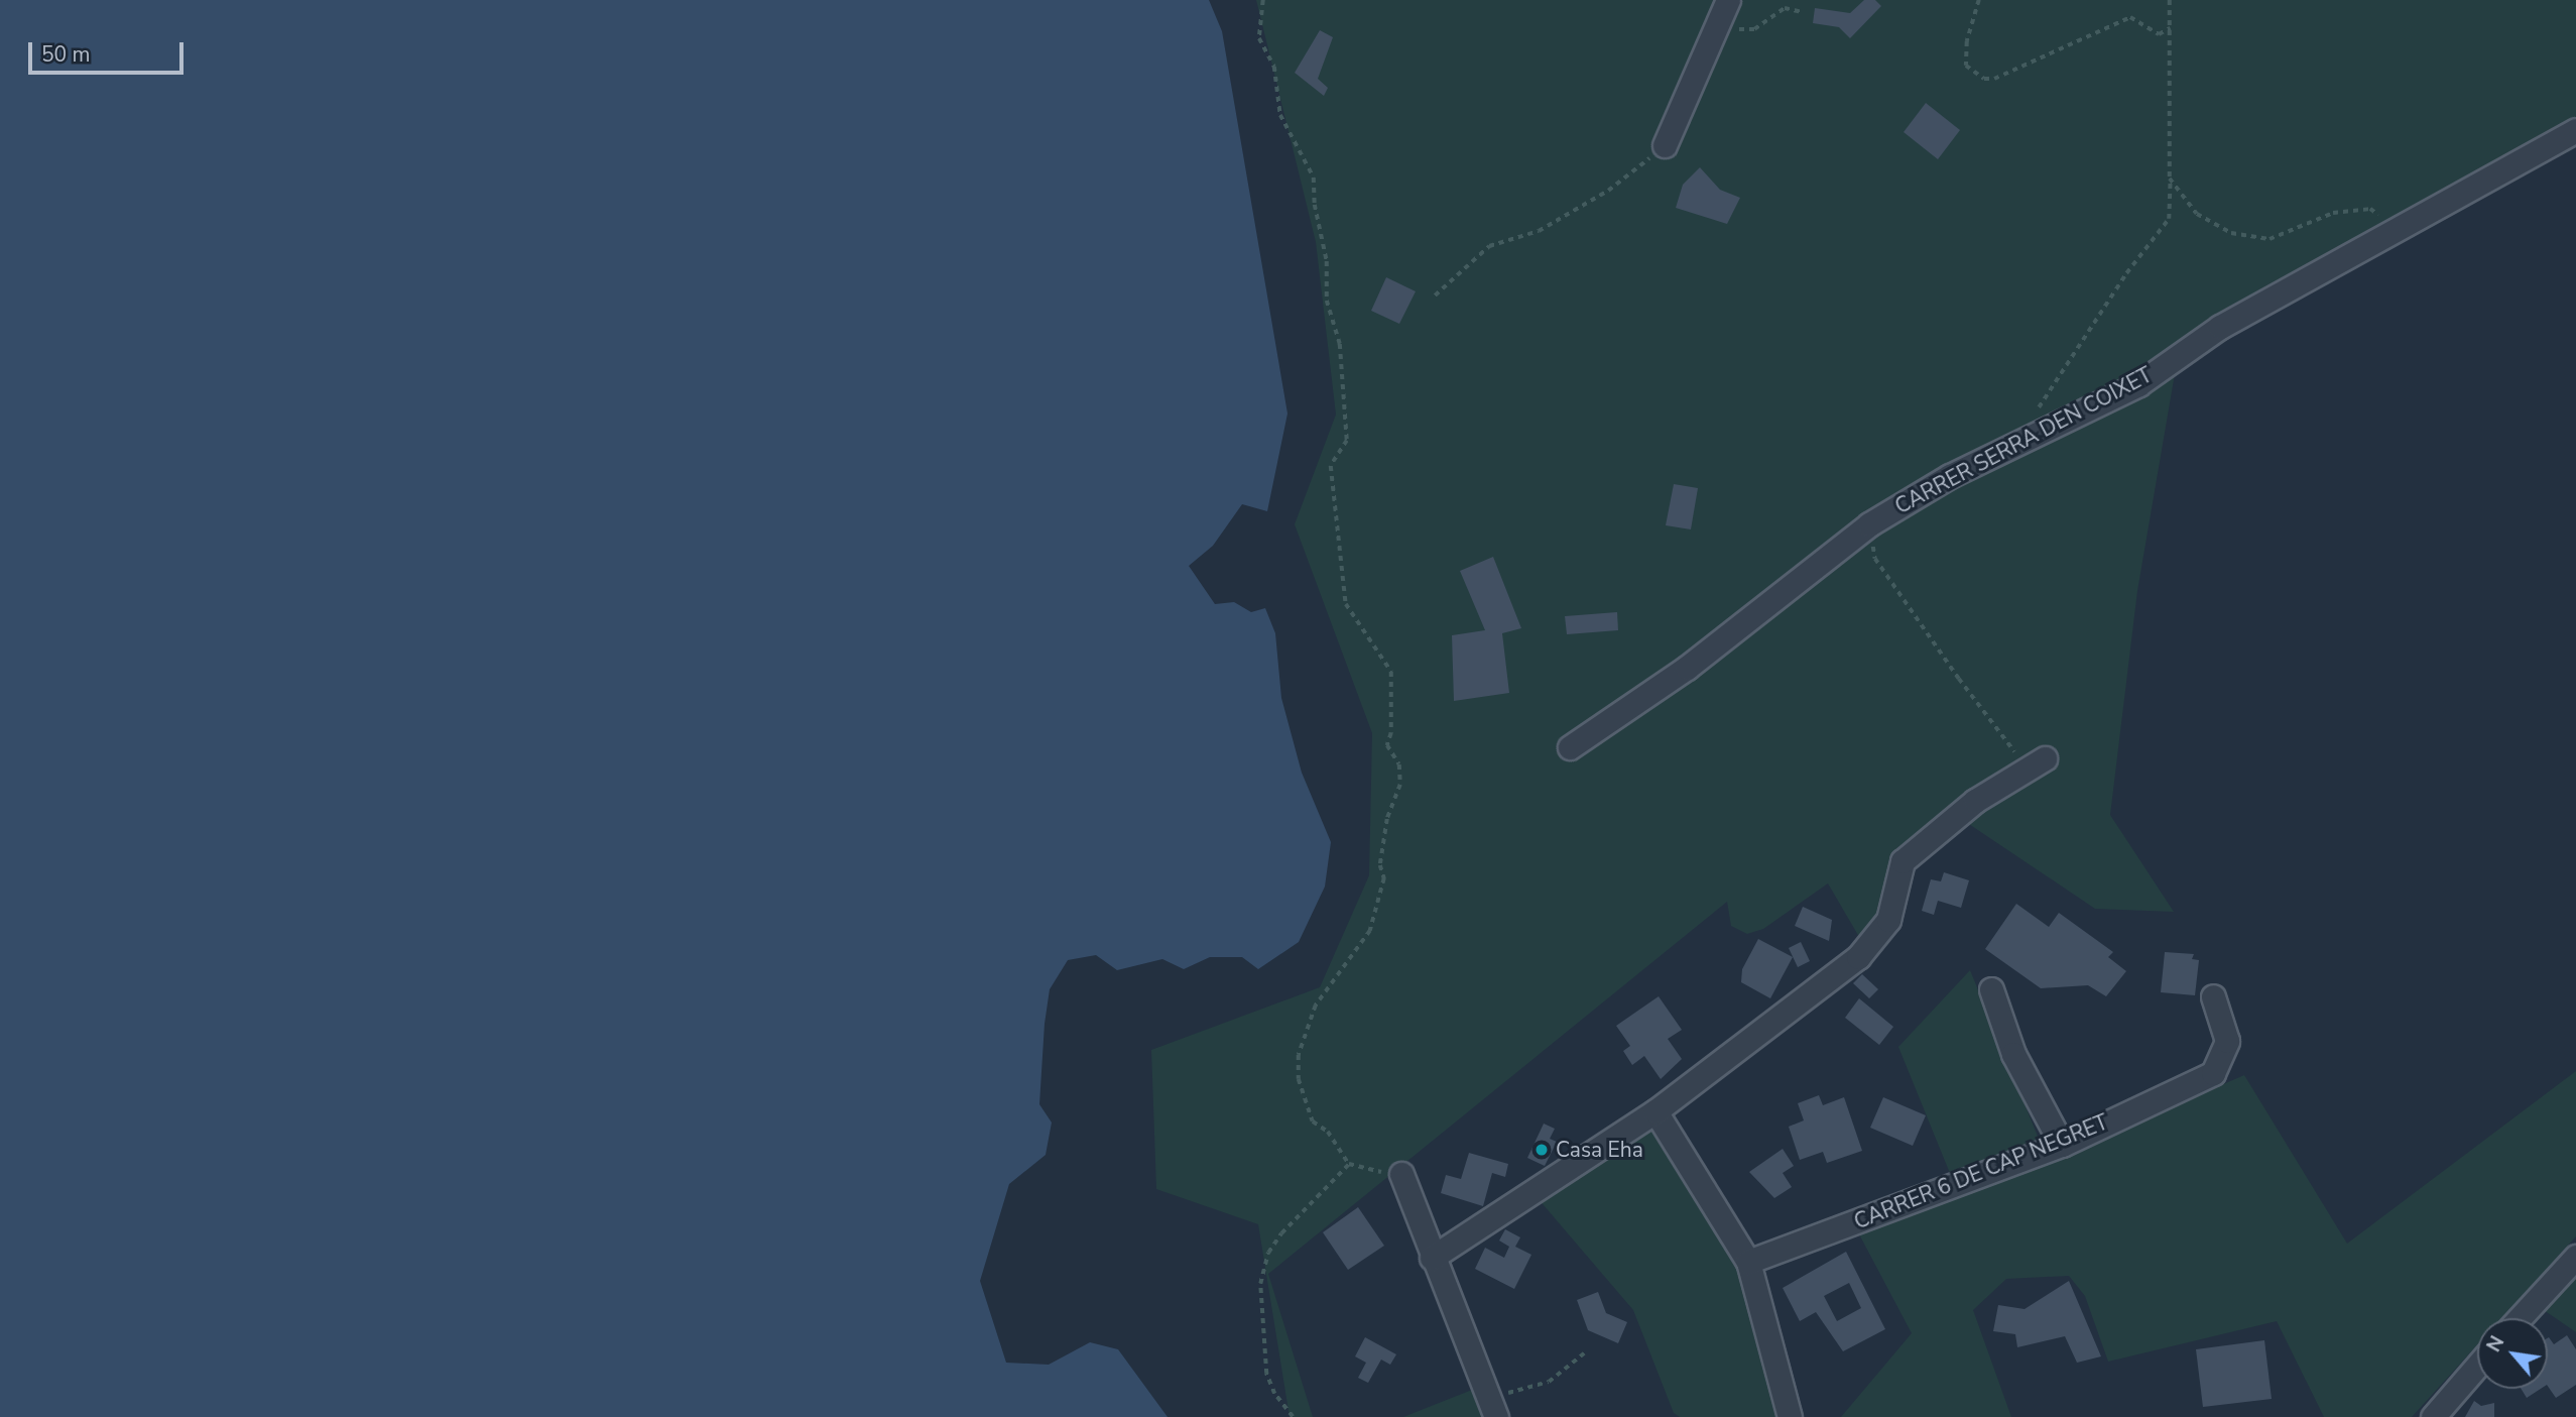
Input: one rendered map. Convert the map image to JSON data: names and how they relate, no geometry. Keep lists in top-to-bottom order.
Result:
{
  "streets": {
    "street": ["CARRER SERRA DEN COIXET", "CARRER 6 DE CAP NEGRET"]
  },
  "places": ["Casa Eha"],
  "scale_bar": "50 m",
  "north": "top left"
}
